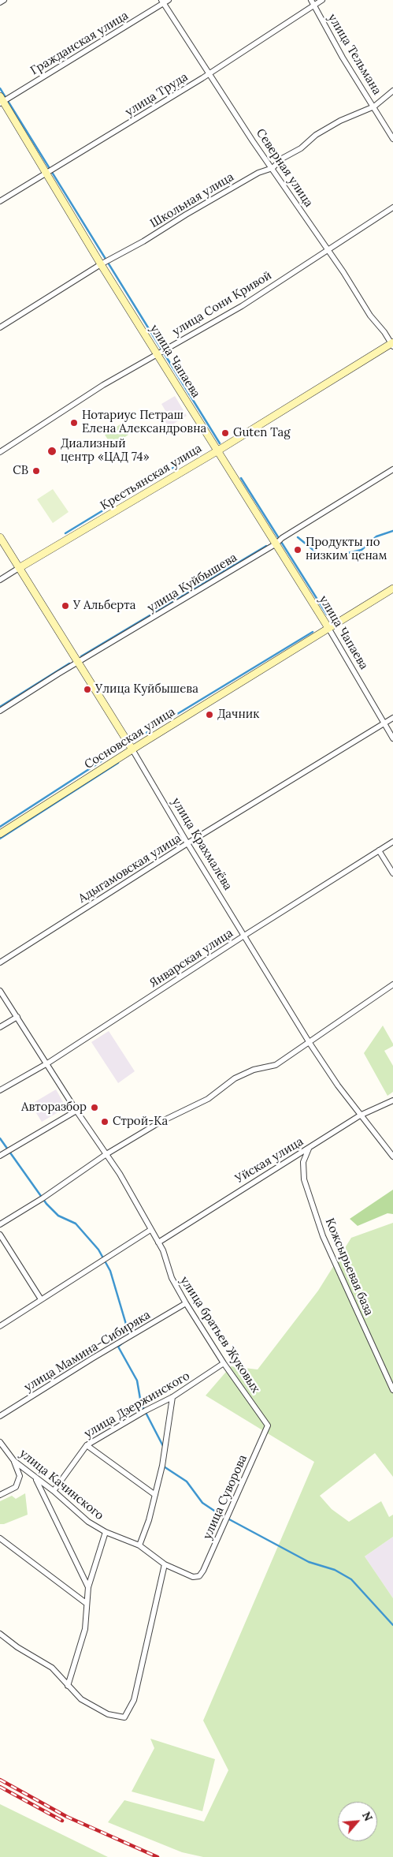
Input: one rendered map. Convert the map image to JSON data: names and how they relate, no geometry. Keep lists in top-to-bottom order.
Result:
{
  "streets": {
    "street": [
      "Гражданская улица",
      "улица Тельмана",
      "улица Труда",
      "Северная улица",
      "Школьная улица",
      "улица Сони Кривой",
      "улица Чапаева",
      "Крестьянская улица",
      "улица Куйбышева",
      "Сосновская улица",
      "улица Крахмалёва",
      "Адыгамовская улица",
      "Январская улица",
      "Уйская улица",
      "Кожсырьевая база",
      "улица братьев Жуковых",
      "улица Мамина-Сибиряка",
      "улица Дзержинского",
      "улица Качинского",
      "улица Суворова"
    ]
  },
  "crossings": [
    ["Гражданская улица", "Северная улица"],
    ["Гражданская улица", "улица Чапаева"],
    ["улица Тельмана", "улица Труда"],
    ["улица Тельмана", "Школьная улица"],
    ["улица Труда", "Северная улица"],
    ["улица Труда", "улица Чапаева"],
    ["Северная улица", "Школьная улица"],
    ["Северная улица", "улица Сони Кривой"],
    ["Северная улица", "Крестьянская улица"],
    ["Школьная улица", "улица Чапаева"],
    ["улица Сони Кривой", "улица Чапаева"],
    ["улица Чапаева", "Крестьянская улица"],
    ["улица Чапаева", "улица Куйбышева"],
    ["улица Чапаева", "Сосновская улица"],
    ["улица Чапаева", "Адыгамовская улица"],
    ["Крестьянская улица", "улица Крахмалёва"],
    ["улица Куйбышева", "улица Крахмалёва"],
    ["Сосновская улица", "улица Крахмалёва"],
    ["улица Крахмалёва", "Адыгамовская улица"],
    ["улица Крахмалёва", "Январская улица"],
    ["улица Крахмалёва", "Уйская улица"],
    ["Январская улица", "улица братьев Жуковых"],
    ["Уйская улица", "Кожсырьевая база"],
    ["Уйская улица", "улица братьев Жуковых"],
    ["улица братьев Жуковых", "улица Мамина-Сибиряка"],
    ["улица братьев Жуковых", "улица Дзержинского"],
    ["улица братьев Жуковых", "улица Суворова"],
    ["улица Дзержинского", "улица Качинского"],
    ["улица Качинского", "улица Суворова"]
  ],
  "places": [
    "Нотариус Петраш Елена Александровна",
    "Guten Tag",
    "Диализный центр «ЦАД 74»",
    "СВ",
    "Продукты по низким ценам",
    "У Альберта",
    "Улица Куйбышева",
    "Дачник",
    "Авторазбор",
    "Строй-Ка"
  ],
  "north": "top right"
}
